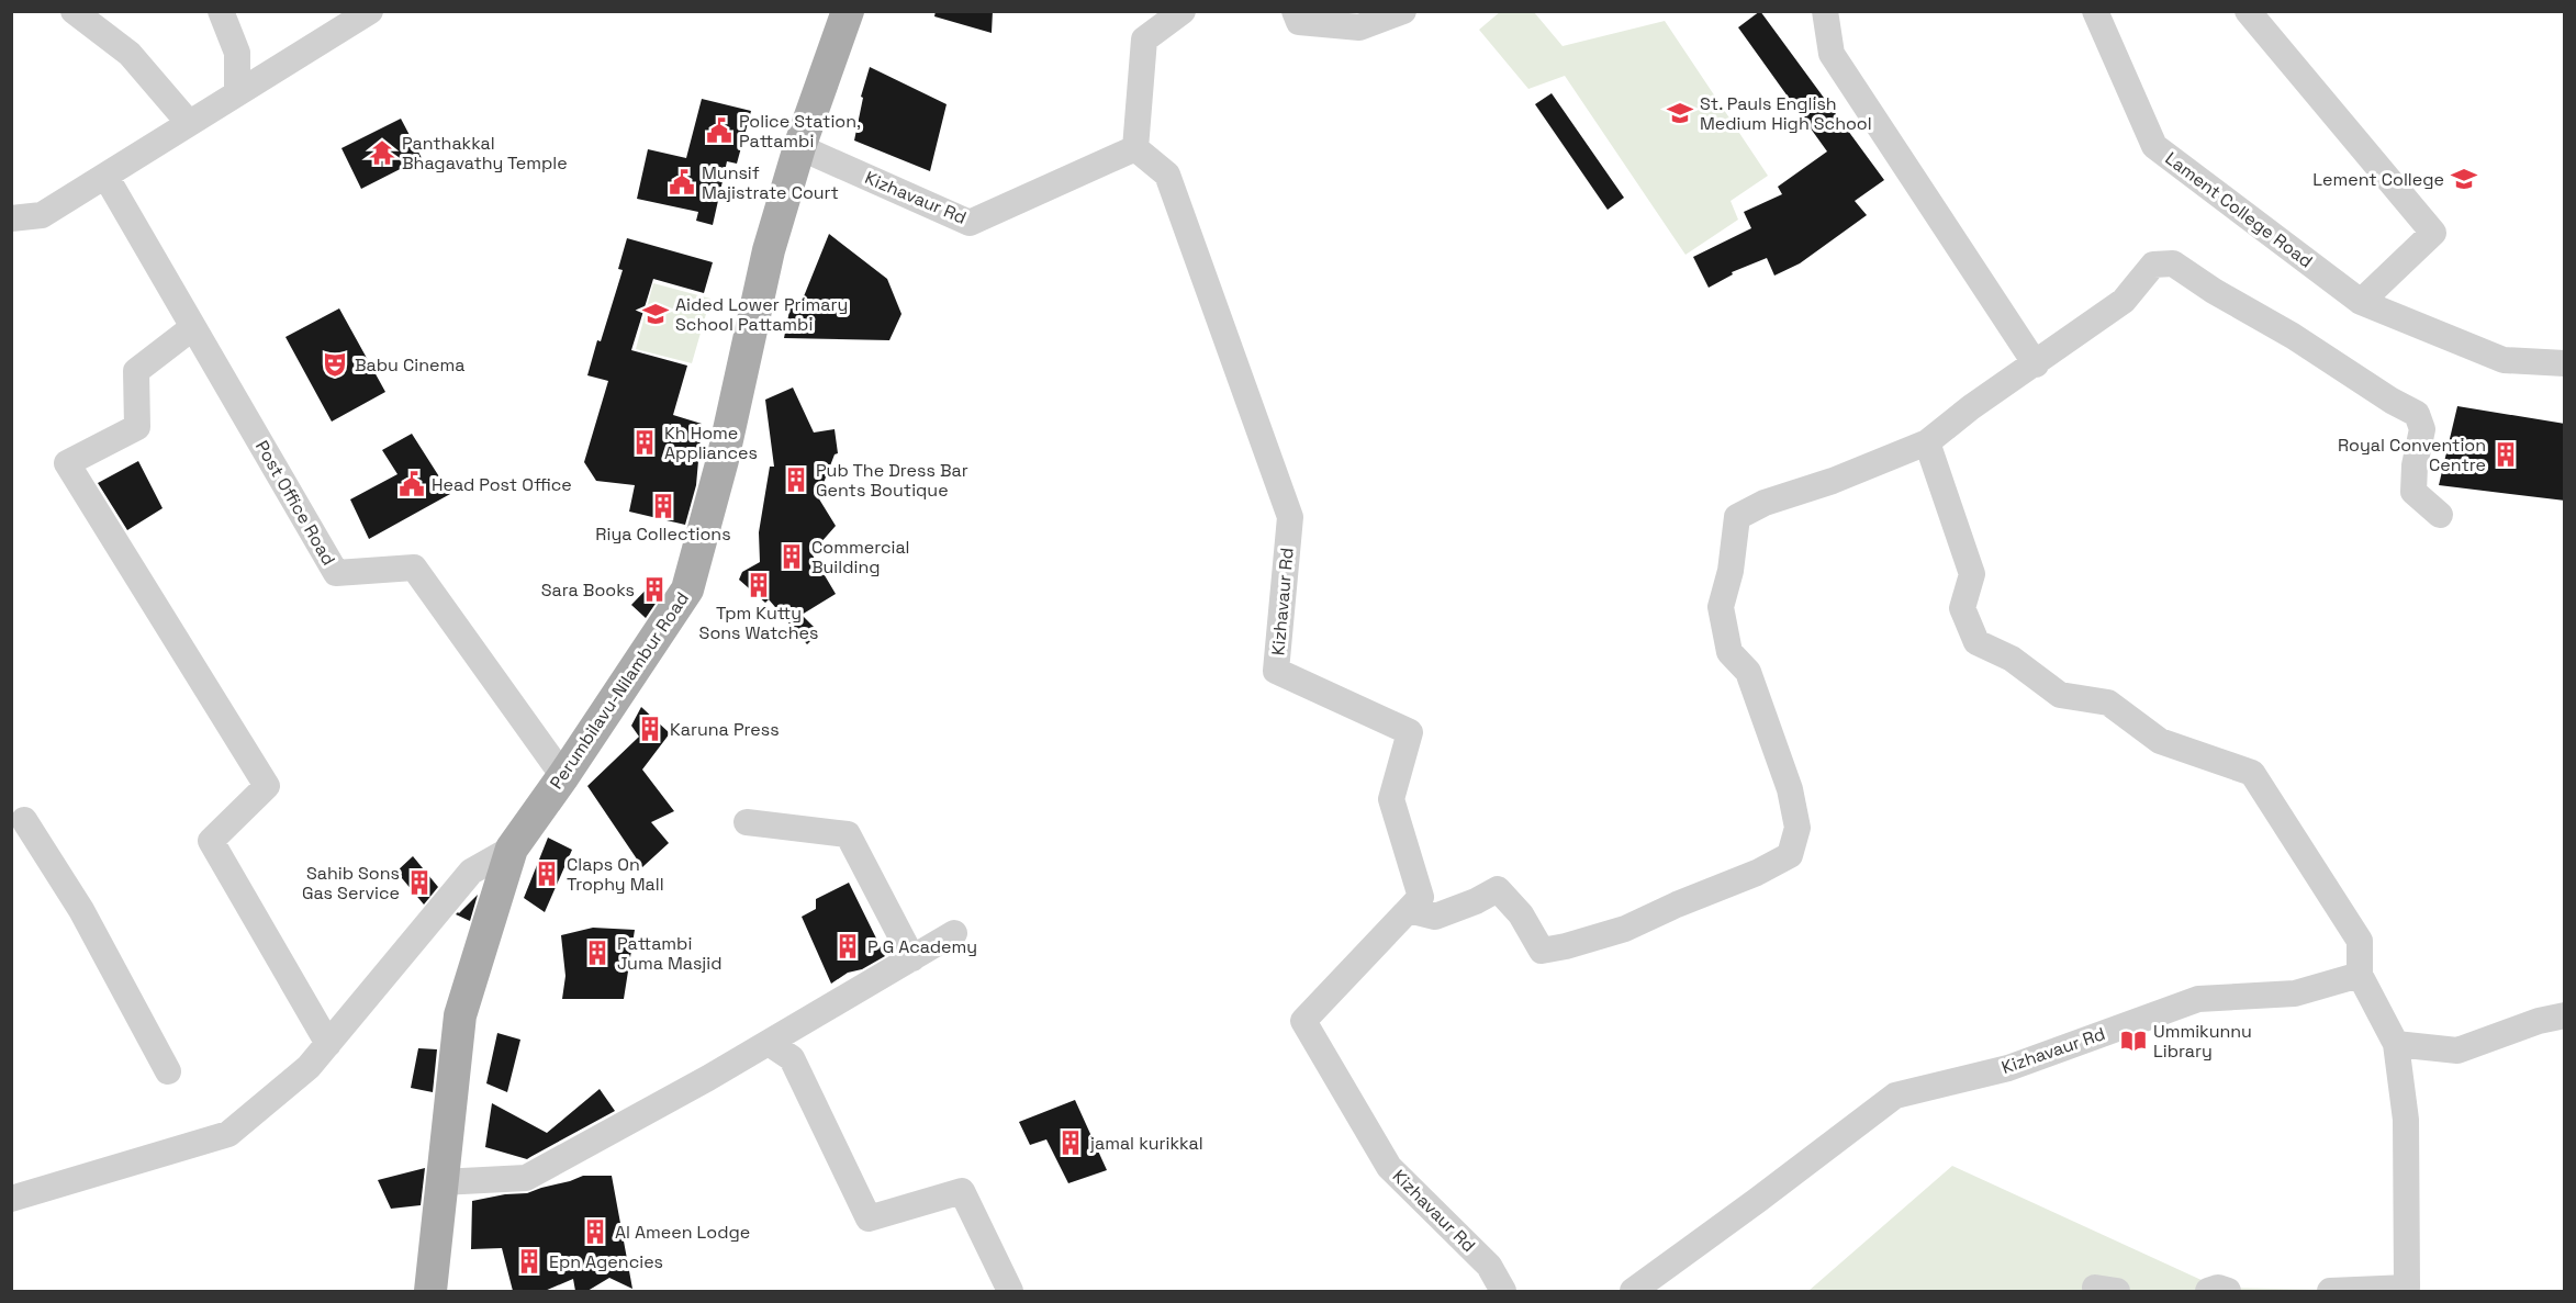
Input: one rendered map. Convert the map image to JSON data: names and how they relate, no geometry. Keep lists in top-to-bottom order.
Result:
{
  "streets": {
    "main road": ["Perumbilavu-Nilambur Road"],
    "street": ["Kizhavaur Rd", "Lament College Road", "Post Office Road"]
  },
  "crossings": [
    ["Kizhavaur Rd", "Perumbilavu-Nilambur Road"],
    ["Post Office Road", "Perumbilavu-Nilambur Road"]
  ],
  "places": {
    "school or university": ["St. Pauls English Medium High School", "Lement College", "Aided Lower Primary School Pattambi"],
    "public building": ["Police Station, Pattambi", "Munsif Majistrate Court", "Head Post Office"],
    "temple": ["Panthakkal Bhagavathy Temple"],
    "theatre": ["Babu Cinema"],
    "building": [
      "Kh Home Appliances",
      "Royal Convention Centre",
      "Pub The Dress Bar Gents Boutique",
      "Riya Collections",
      "Commercial Building",
      "Tpm Kutty Sons Watches",
      "Sara Books",
      "Karuna Press",
      "Claps On Trophy Mall",
      "Sahib Sons Gas Service",
      "P G Academy",
      "Pattambi Juma Masjid",
      "jamal kurikkal",
      "Al Ameen Lodge",
      "Epn Agencies"
    ],
    "library": ["Ummikunnu Library"]
  }
}
